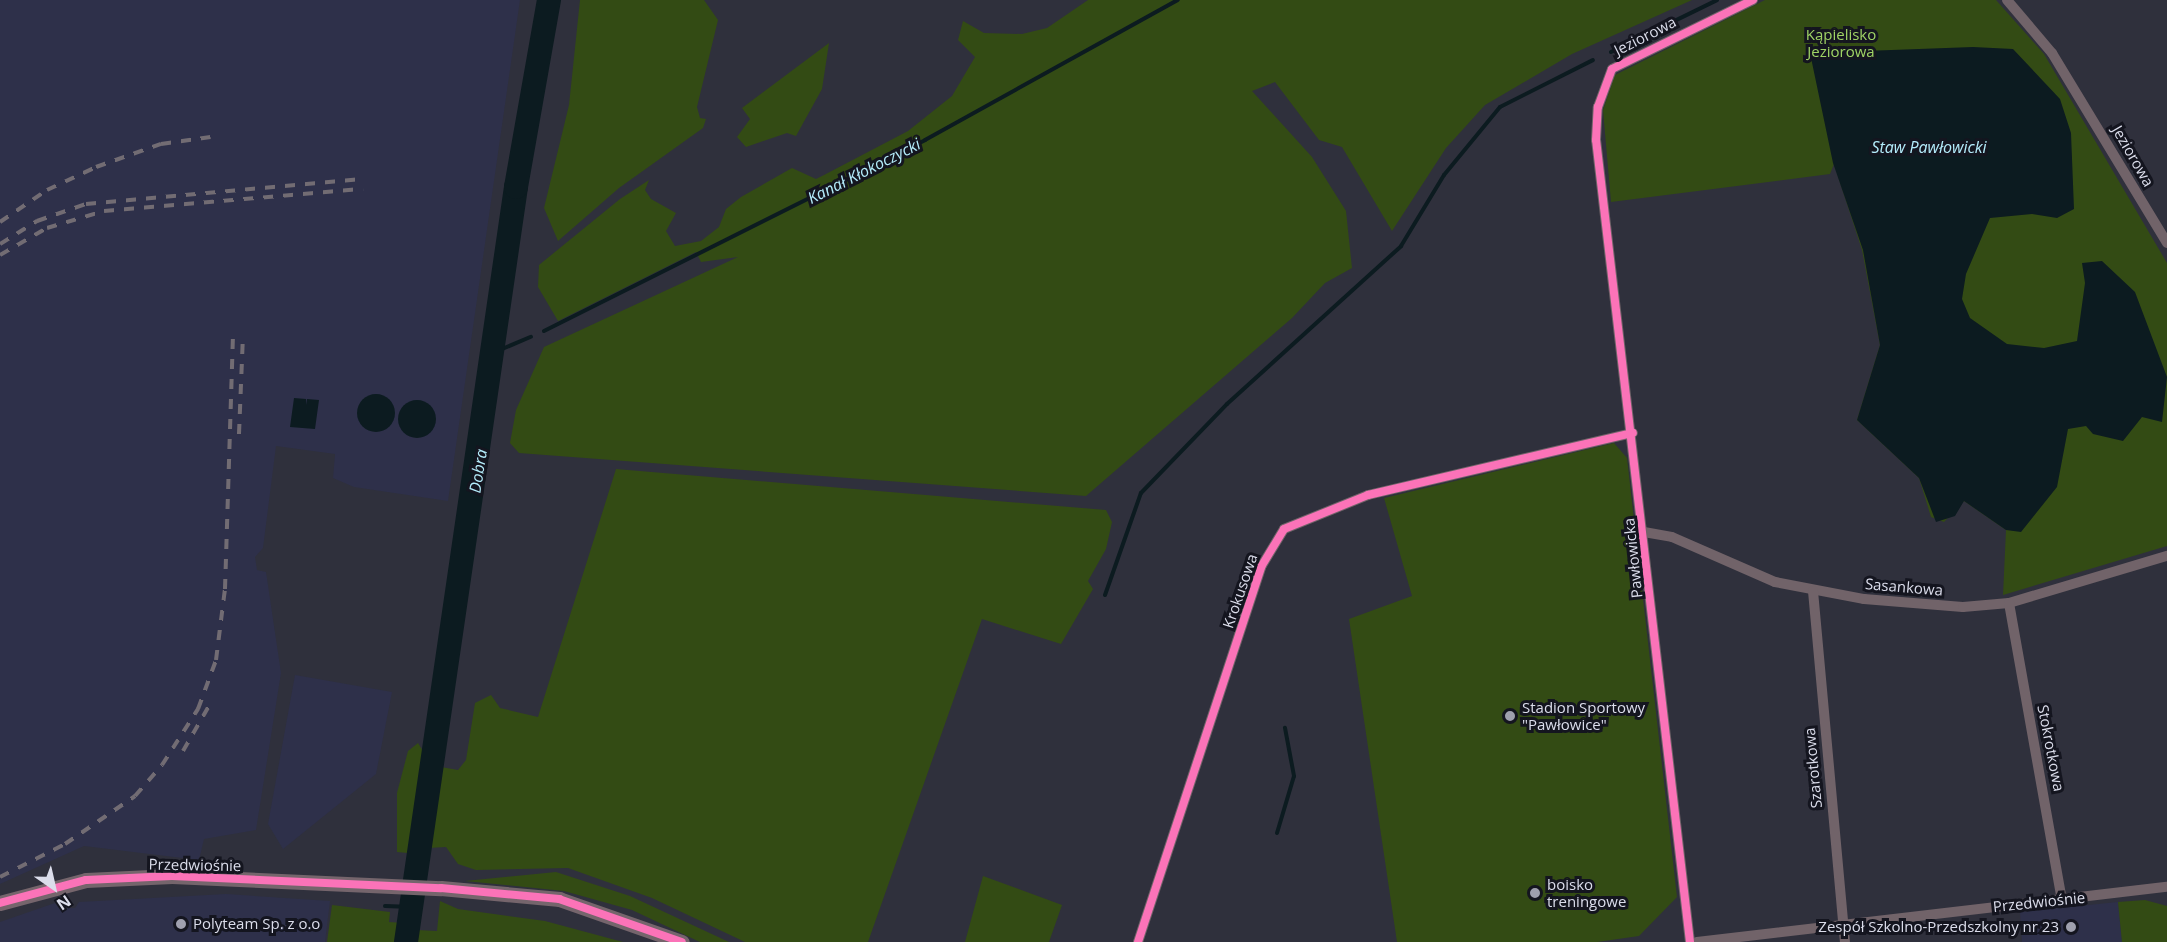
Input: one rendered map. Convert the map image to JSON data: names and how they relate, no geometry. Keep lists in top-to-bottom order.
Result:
{
  "streets": {
    "street": [
      "Jeziorowa",
      "Pawłowicka",
      "Sasankowa",
      "Krokusowa",
      "Stokrotkowa",
      "Szarotkowa",
      "Przedwiośnie"
    ]
  },
  "crossings": [
    ["Jeziorowa", "Pawłowicka"],
    ["Pawłowicka", "Sasankowa"],
    ["Pawłowicka", "Krokusowa"],
    ["Sasankowa", "Stokrotkowa"],
    ["Sasankowa", "Szarotkowa"],
    ["Stokrotkowa", "Przedwiośnie"],
    ["Szarotkowa", "Przedwiośnie"]
  ],
  "water": ["Staw Pawłowicki", "Kanał Kłokoczycki", "Dobra"],
  "parks": ["Kąpielisko Jeziorowa"],
  "places": [
    "Stadion Sportowy \"Pawłowice\"",
    "boisko treningowe",
    "Polyteam Sp. z o.o",
    "Zespół Szkolno-Przedszkolny nr 23"
  ],
  "north": "bottom right"
}
